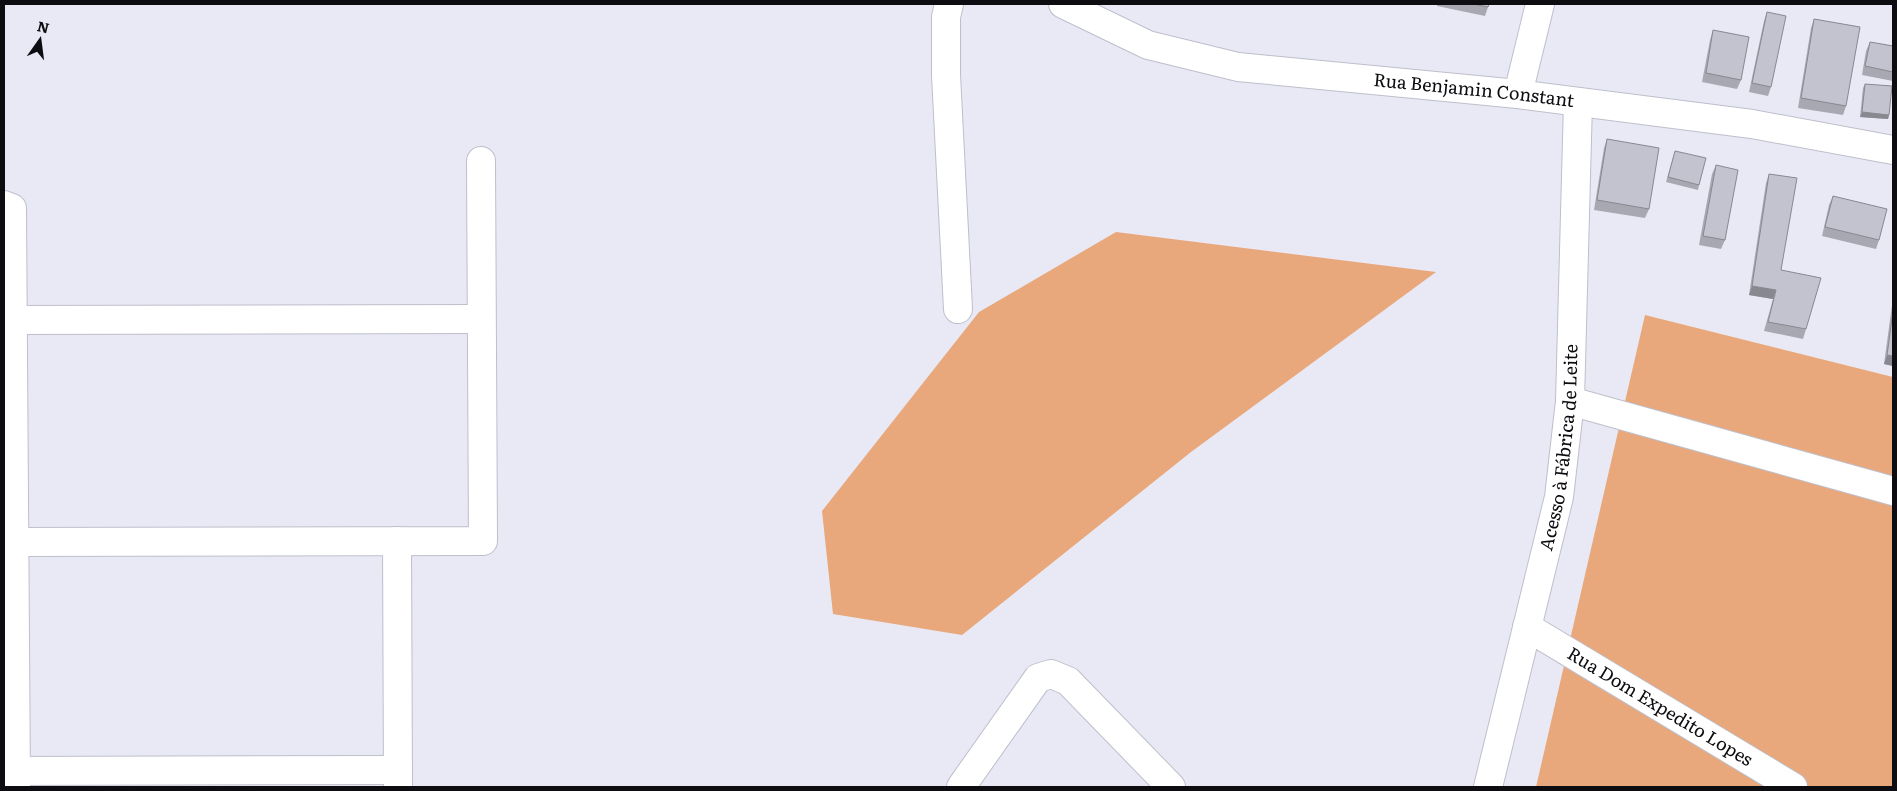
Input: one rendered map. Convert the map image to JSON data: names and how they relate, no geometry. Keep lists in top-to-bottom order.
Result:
{
  "streets": {
    "street": ["Rua Benjamin Constant", "Acesso à Fábrica de Leite", "Rua Dom Expedito Lopes"]
  },
  "crossings": [
    ["Rua Benjamin Constant", "Acesso à Fábrica de Leite"],
    ["Acesso à Fábrica de Leite", "Rua Dom Expedito Lopes"]
  ],
  "north": "top"
}
